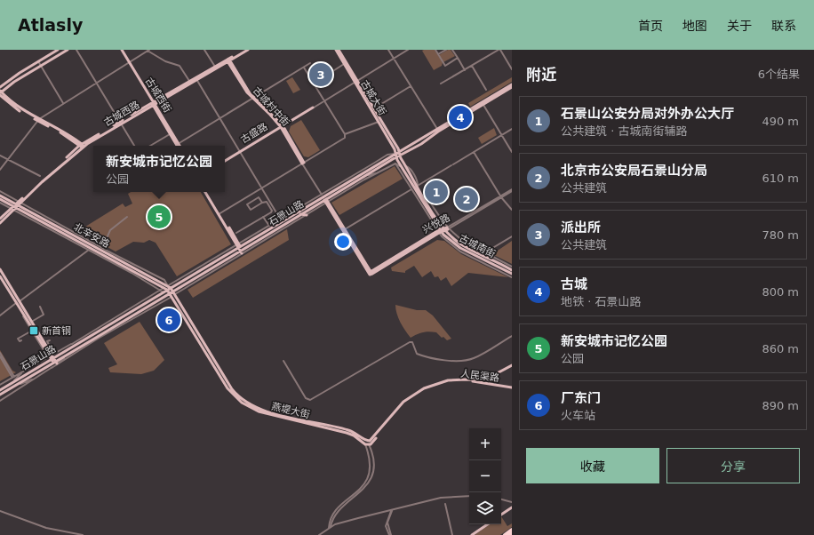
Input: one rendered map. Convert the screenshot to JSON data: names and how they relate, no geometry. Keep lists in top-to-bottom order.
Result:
{
  "streets": {
    "main road": [
      "古城西街",
      "古城大街",
      "古城村中街",
      "古城西路",
      "古盛路",
      "石景山路",
      "兴悦路",
      "北辛安路",
      "古城南街",
      "人民渠路",
      "燕堤大街"
    ]
  },
  "crossings": [
    ["古城西街", "古城西路"],
    ["古城大街", "石景山路"],
    ["古城大街", "古城南街"],
    ["古城村中街", "古城西路"],
    ["古城村中街", "古盛路"],
    ["古城西路", "北辛安路"],
    ["石景山路", "北辛安路"],
    ["石景山路", "古城南街"],
    ["石景山路", "燕堤大街"],
    ["兴悦路", "古城南街"],
    ["人民渠路", "燕堤大街"]
  ],
  "places": {
    "transit": ["新首钢"]
  },
  "page": {
    "header": "Atlasly",
    "nav": [
      "首页",
      "地图",
      "关于",
      "联系"
    ],
    "heading": ["附近", "6个结果"],
    "pins": [
      "3",
      "4",
      "1",
      "2",
      "5",
      "6"
    ],
    "list": [
      {
        "mark": "1",
        "name": "石景山公安分局对外办公大厅",
        "note": "公共建筑 · 古城南街辅路",
        "value": "490 m"
      },
      {
        "mark": "2",
        "name": "北京市公安局石景山分局",
        "note": "公共建筑",
        "value": "610 m"
      },
      {
        "mark": "3",
        "name": "派出所",
        "note": "公共建筑",
        "value": "780 m"
      },
      {
        "mark": "4",
        "name": "古城",
        "note": "地铁 · 石景山路",
        "value": "800 m"
      },
      {
        "mark": "5",
        "name": "新安城市记忆公园",
        "note": "公园",
        "value": "860 m"
      },
      {
        "mark": "6",
        "name": "厂东门",
        "note": "火车站",
        "value": "890 m"
      }
    ],
    "popup": ["新安城市记忆公园", "公园"],
    "map_buttons": ["+", "−"],
    "buttons": ["收藏", "分享"]
  }
}
